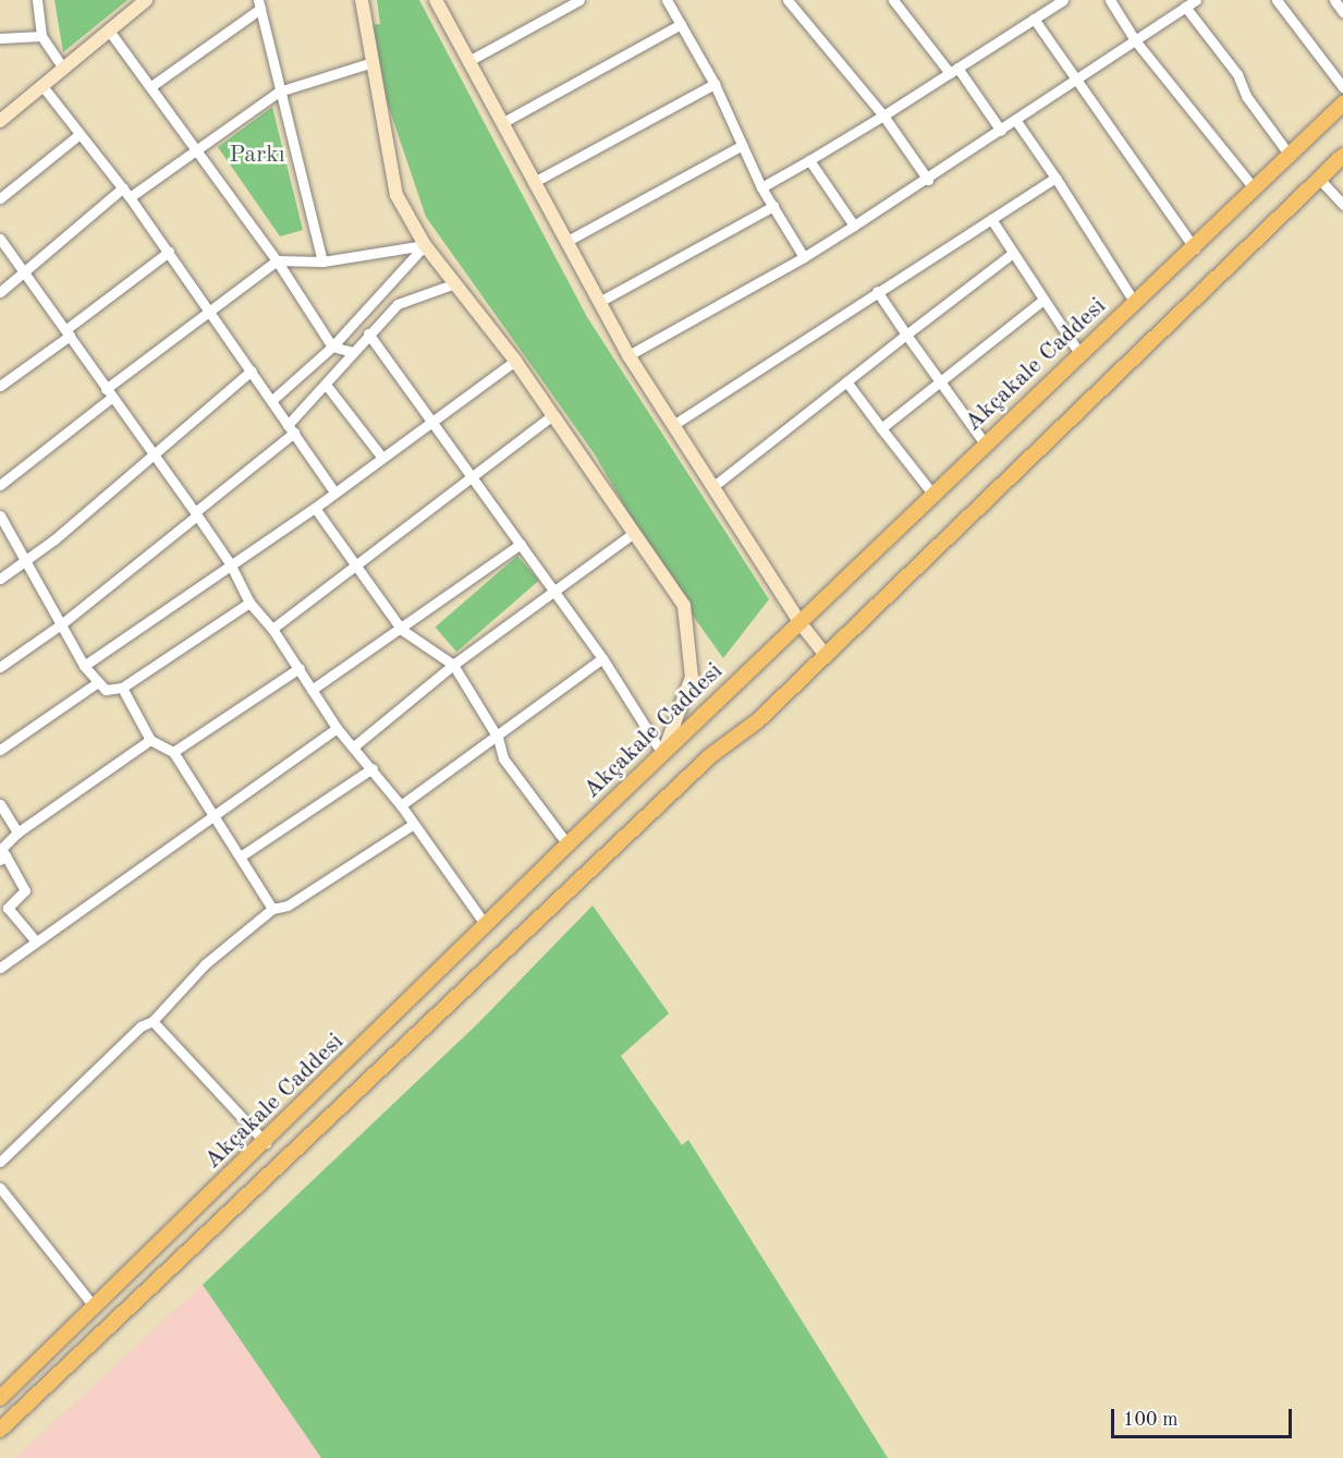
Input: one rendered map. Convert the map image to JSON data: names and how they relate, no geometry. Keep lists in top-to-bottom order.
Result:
{
  "streets": {
    "main road": ["Akçakale Caddesi"]
  },
  "parks": ["Parkı"],
  "scale_bar": "100 m"
}
